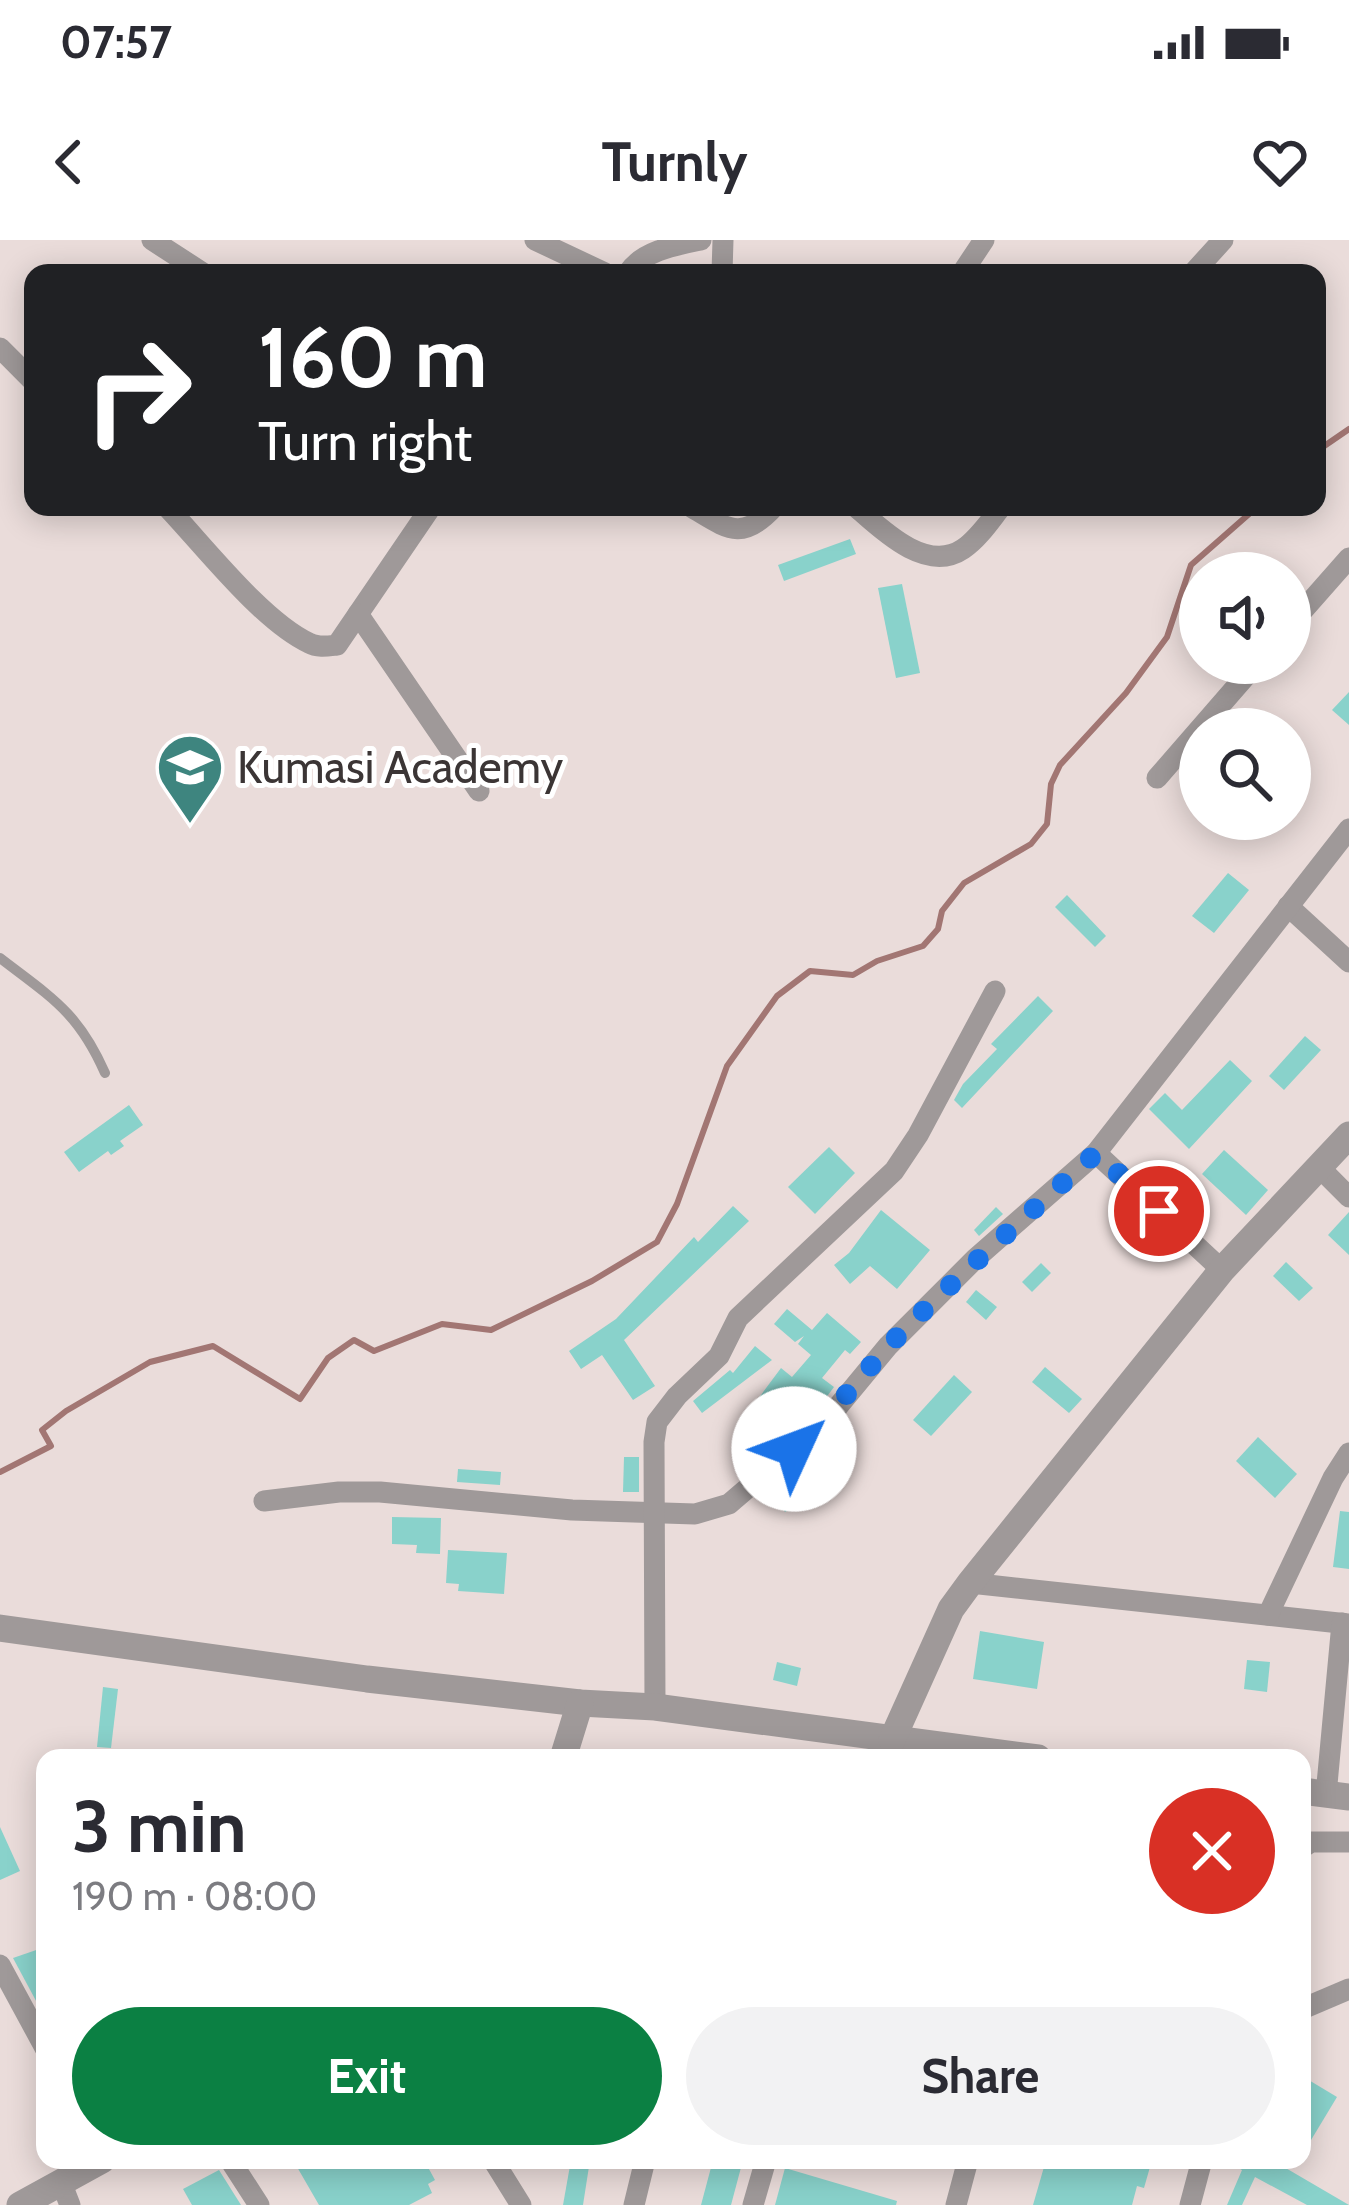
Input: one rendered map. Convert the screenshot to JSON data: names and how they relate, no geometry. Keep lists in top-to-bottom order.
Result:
{
  "places": {
    "school or university": ["Kumasi Academy"]
  },
  "page": {
    "status": "07:57",
    "header": "Turnly",
    "turn": ["160 m", "Turn right"],
    "heading": ["3 min", "190 m · 08:00"],
    "buttons": ["Exit", "Share"]
  }
}
